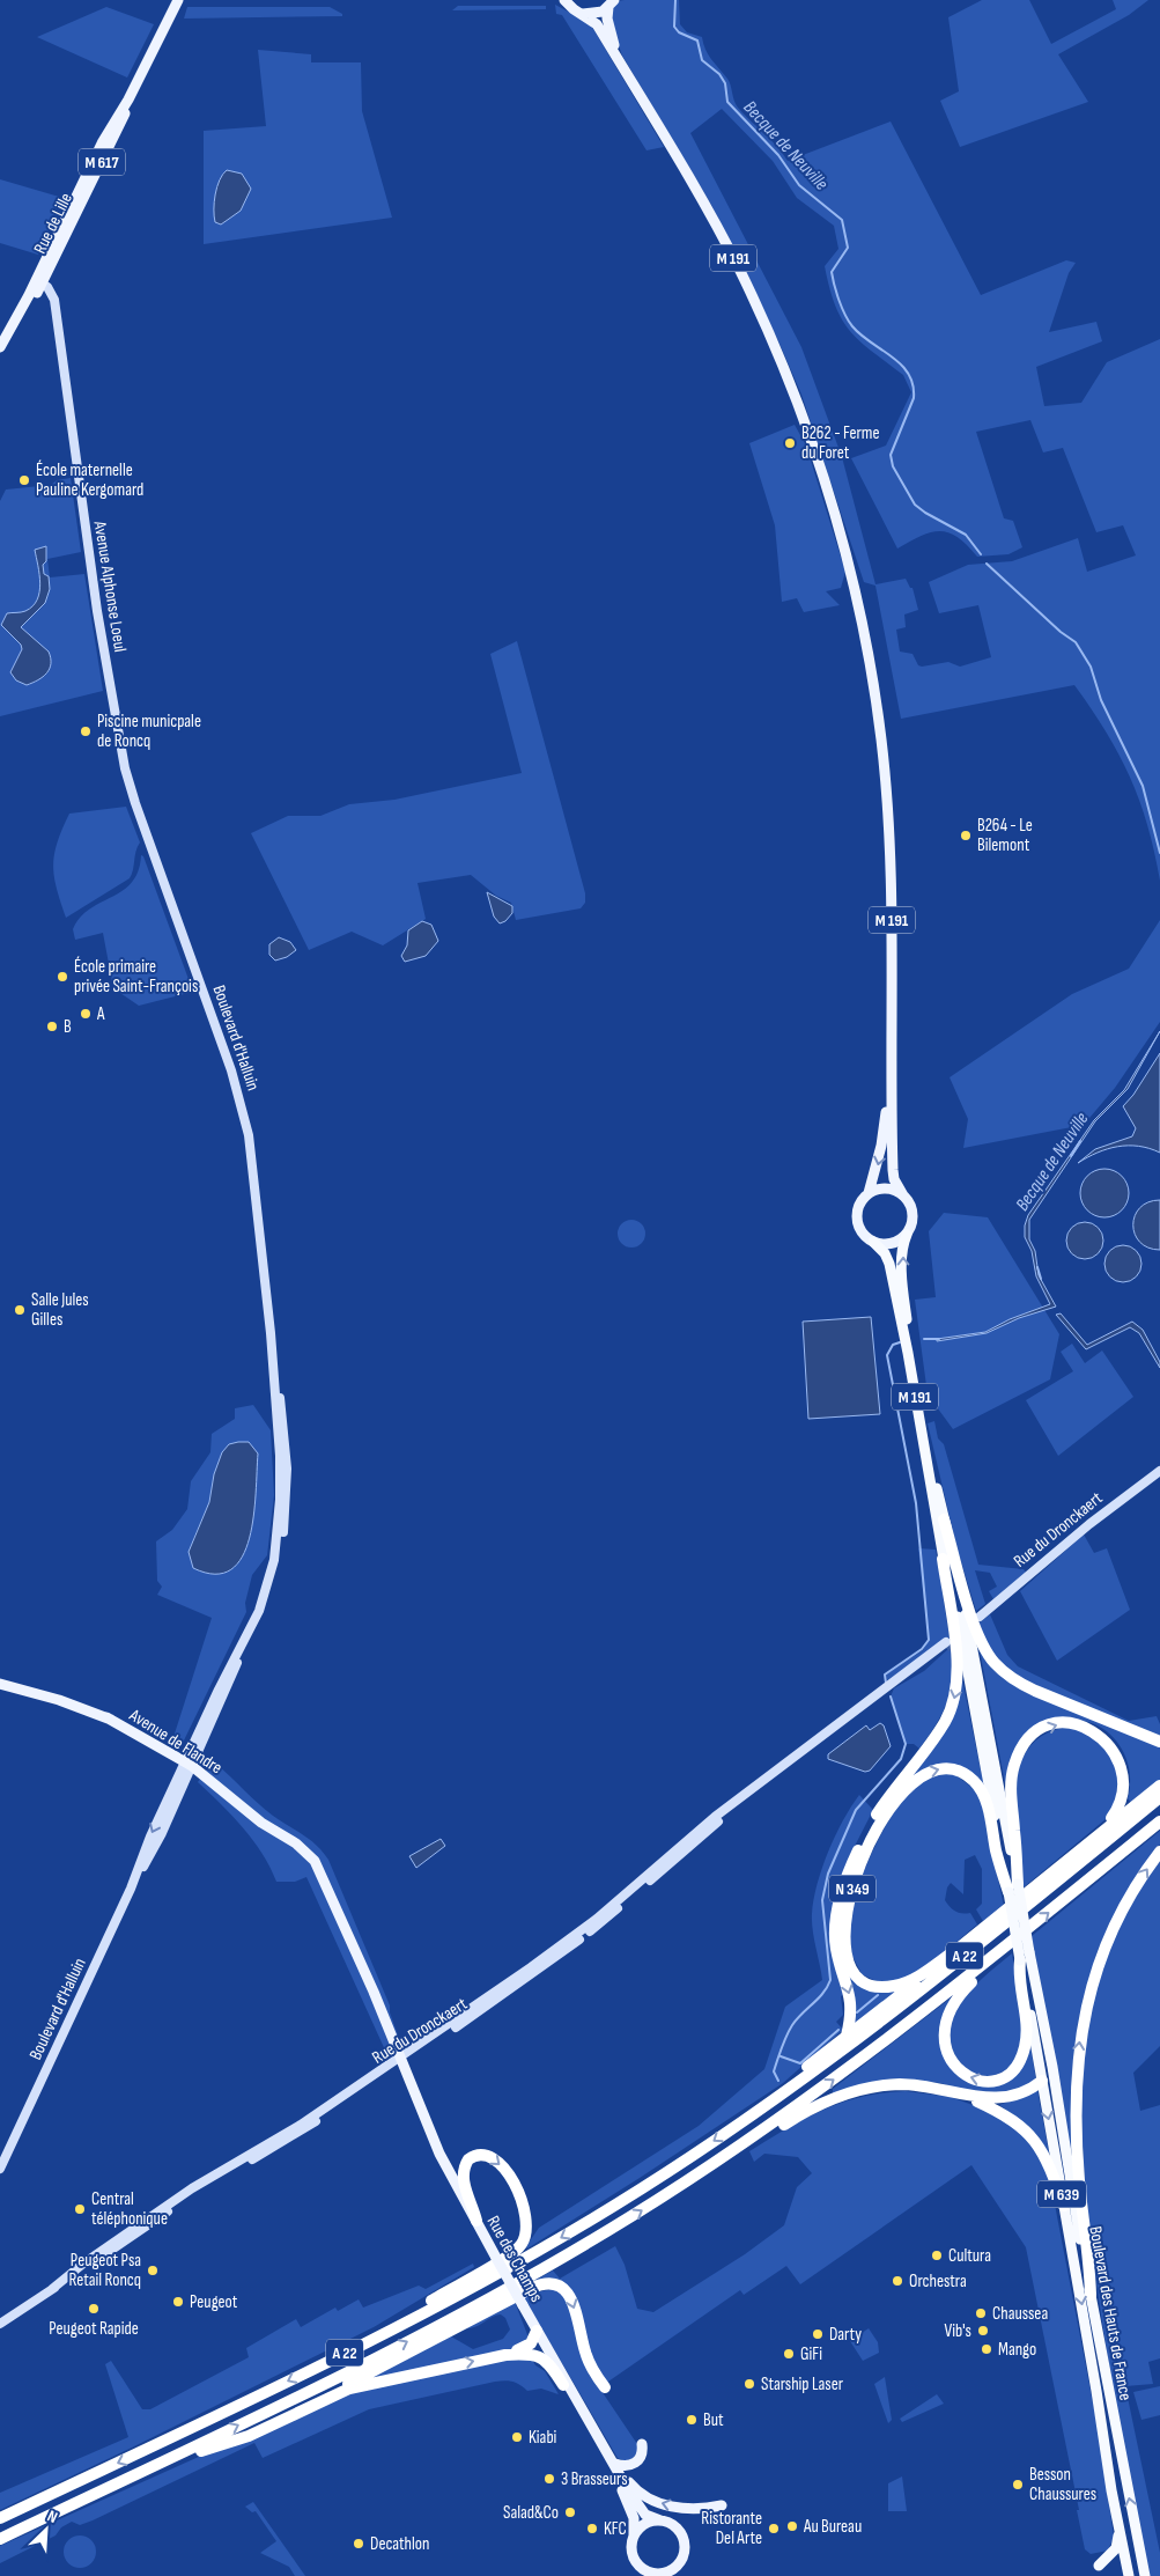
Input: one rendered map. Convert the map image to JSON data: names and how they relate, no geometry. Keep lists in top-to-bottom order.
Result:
{
  "streets": {
    "highway": [
      "M 191",
      "N 349",
      "A 22",
      "M 639",
      "Boulevard des Hauts de France"
    ],
    "main road": [
      "M 617",
      "Rue de Lille",
      "Avenue Alphonse Loeul",
      "Boulevard d'Halluin",
      "Rue du Dronckaert",
      "Avenue de Flandre",
      "Rue des Champs"
    ]
  },
  "crossings": [
    ["Rue de Lille", "Avenue Alphonse Loeul"],
    ["M 191", "N 349"],
    ["M 191", "Boulevard des Hauts de France"],
    ["Avenue Alphonse Loeul", "Boulevard d'Halluin"],
    ["Boulevard d'Halluin", "Avenue de Flandre"],
    ["Rue du Dronckaert", "Avenue de Flandre"],
    ["Rue du Dronckaert", "Rue des Champs"],
    ["Avenue de Flandre", "Rue des Champs"]
  ],
  "water": ["Becque de Neuville"],
  "places": [
    "B262 - Ferme du Foret",
    "École maternelle Pauline Kergomard",
    "Piscine municpale de Roncq",
    "B264 - Le Bilemont",
    "École primaire privée Saint-François",
    "A",
    "B",
    "Salle Jules Gilles",
    "Central téléphonique",
    "Cultura",
    "Peugeot Psa Retail Roncq",
    "Orchestra",
    "Peugeot",
    "Peugeot Rapide",
    "Chaussea",
    "Vib's",
    "Darty",
    "Mango",
    "GiFi",
    "Starship Laser",
    "But",
    "Kiabi",
    "3 Brasseurs",
    "Besson Chaussures",
    "Salad&Co",
    "Au Bureau",
    "KFC",
    "Ristorante Del Arte",
    "Decathlon"
  ],
  "north": "top right"
}
